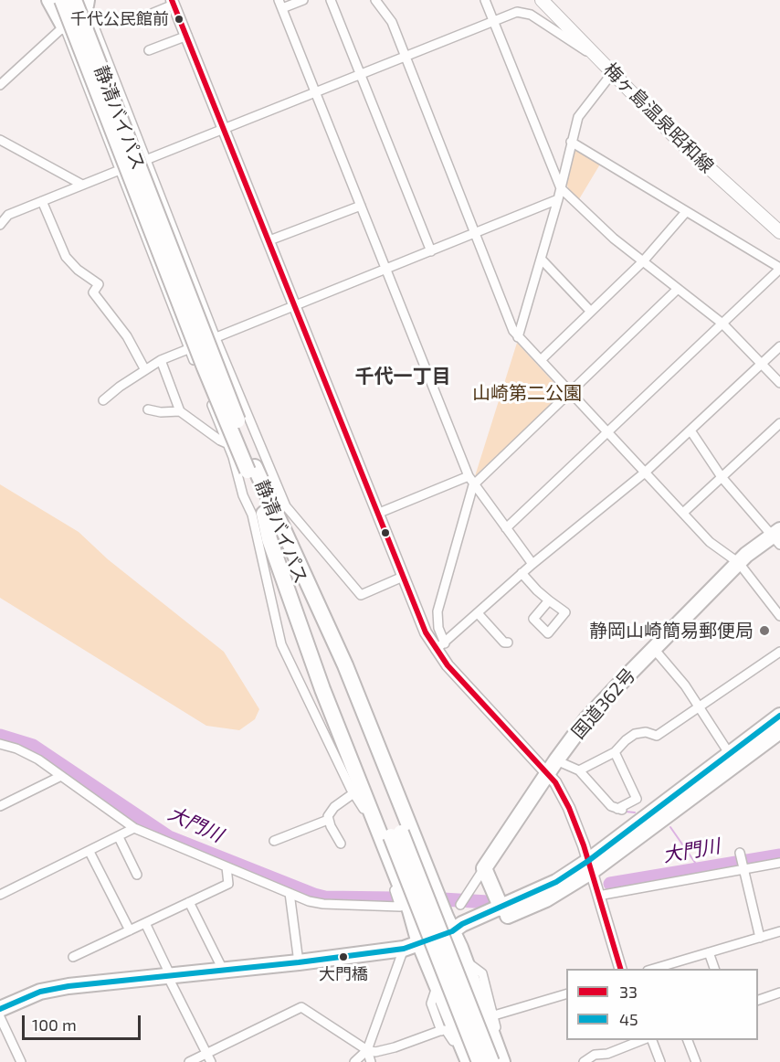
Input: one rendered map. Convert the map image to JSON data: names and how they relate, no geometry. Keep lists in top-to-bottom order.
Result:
{
  "streets": {
    "highway": ["静清バイパス", "国道362号"],
    "main road": ["梅ヶ島温泉昭和線"]
  },
  "districts": ["千代一丁目"],
  "water": ["大門川"],
  "parks": ["山崎第二公園"],
  "places": ["千代公民館前", "静岡山崎簡易郵便局", "大門橋"],
  "lines": ["transit line 33", "transit line 45"],
  "legend": ["33", "45"],
  "scale_bar": "100 m"
}
